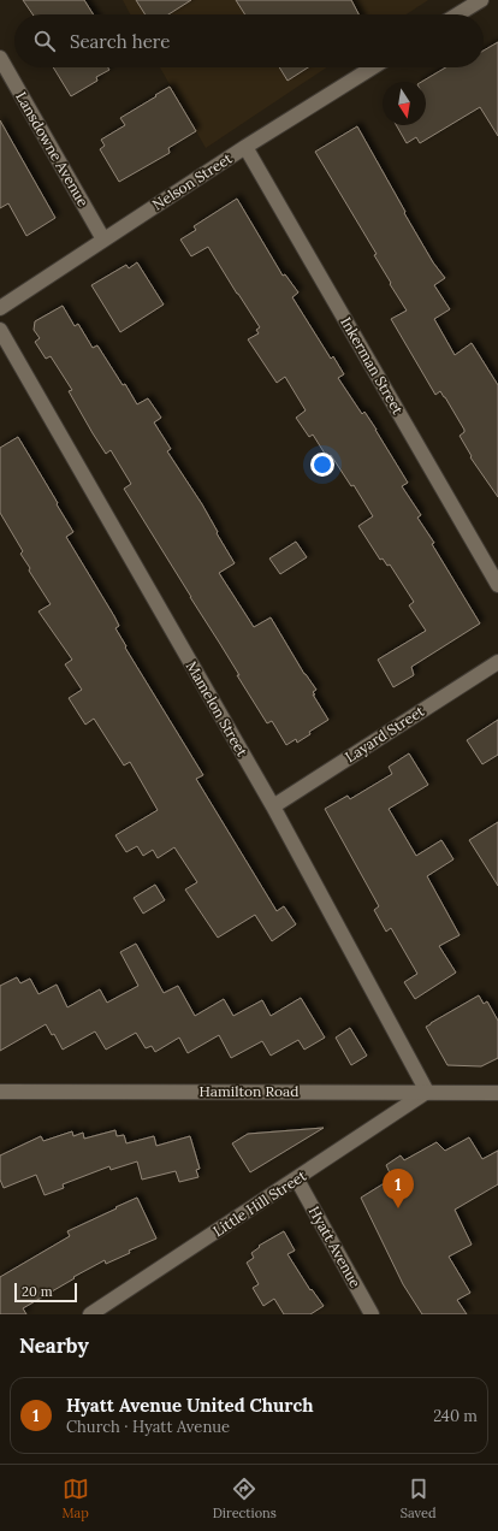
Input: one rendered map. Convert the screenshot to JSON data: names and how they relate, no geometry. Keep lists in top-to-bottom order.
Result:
{
  "streets": {
    "street": [
      "Lansdowne Avenue",
      "Nelson Street",
      "Inkerman Street",
      "Mamelon Street",
      "Layard Street",
      "Hamilton Road",
      "Little Hill Street",
      "Hyatt Avenue"
    ]
  },
  "crossings": [
    ["Lansdowne Avenue", "Nelson Street"],
    ["Nelson Street", "Inkerman Street"],
    ["Mamelon Street", "Layard Street"],
    ["Mamelon Street", "Hamilton Road"],
    ["Mamelon Street", "Little Hill Street"],
    ["Hamilton Road", "Little Hill Street"],
    ["Little Hill Street", "Hyatt Avenue"]
  ],
  "scale_bar": "20 m",
  "north": "bottom",
  "page": {
    "search": "Search here",
    "pins": "1",
    "scale": "20 m",
    "heading": "Nearby",
    "list": [
      {
        "mark": "1",
        "name": "Hyatt Avenue United Church",
        "note": "Church · Hyatt Avenue",
        "value": "240 m"
      }
    ],
    "nav": ["Map", "Directions", "Saved"]
  }
}
